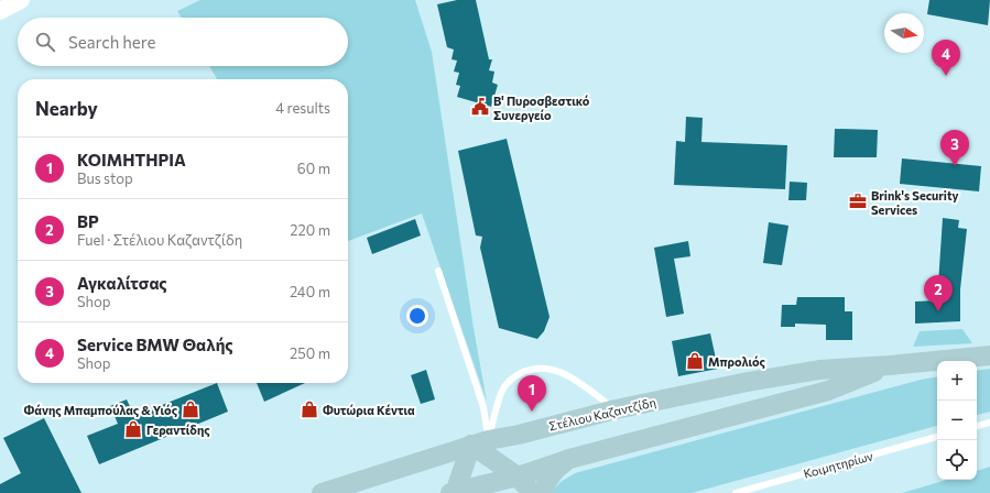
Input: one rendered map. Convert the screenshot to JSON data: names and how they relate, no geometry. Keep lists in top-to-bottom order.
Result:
{
  "streets": {
    "main road": ["Στέλιου Καζαντζίδη"],
    "lane": ["Κοιμητηρίων"]
  },
  "places": {
    "public building": ["Β' Πυροσβεστικό Συνεργείο"],
    "office": ["Brink's Security Services"],
    "shop": [
      "Μπρολιός",
      "Φάνης Μπαμπούλας & Υιός",
      "Φυτώρια Κέντια",
      "Γεραντίδης"
    ]
  },
  "north": "right",
  "page": {
    "search": "Search here",
    "pins": [
      "4",
      "3",
      "2",
      "1"
    ],
    "heading": ["Nearby", "4 results"],
    "list": [
      {
        "mark": "1",
        "name": "ΚΟΙΜΗΤΗΡΙΑ",
        "note": "Bus stop",
        "value": "60 m"
      },
      {
        "mark": "2",
        "name": "BP",
        "note": "Fuel · Στέλιου Καζαντζίδη",
        "value": "220 m"
      },
      {
        "mark": "3",
        "name": "Αγκαλίτσας",
        "note": "Shop",
        "value": "240 m"
      },
      {
        "mark": "4",
        "name": "Service BMW Θαλής",
        "note": "Shop",
        "value": "250 m"
      }
    ],
    "map_buttons": ["+", "−"]
  }
}
